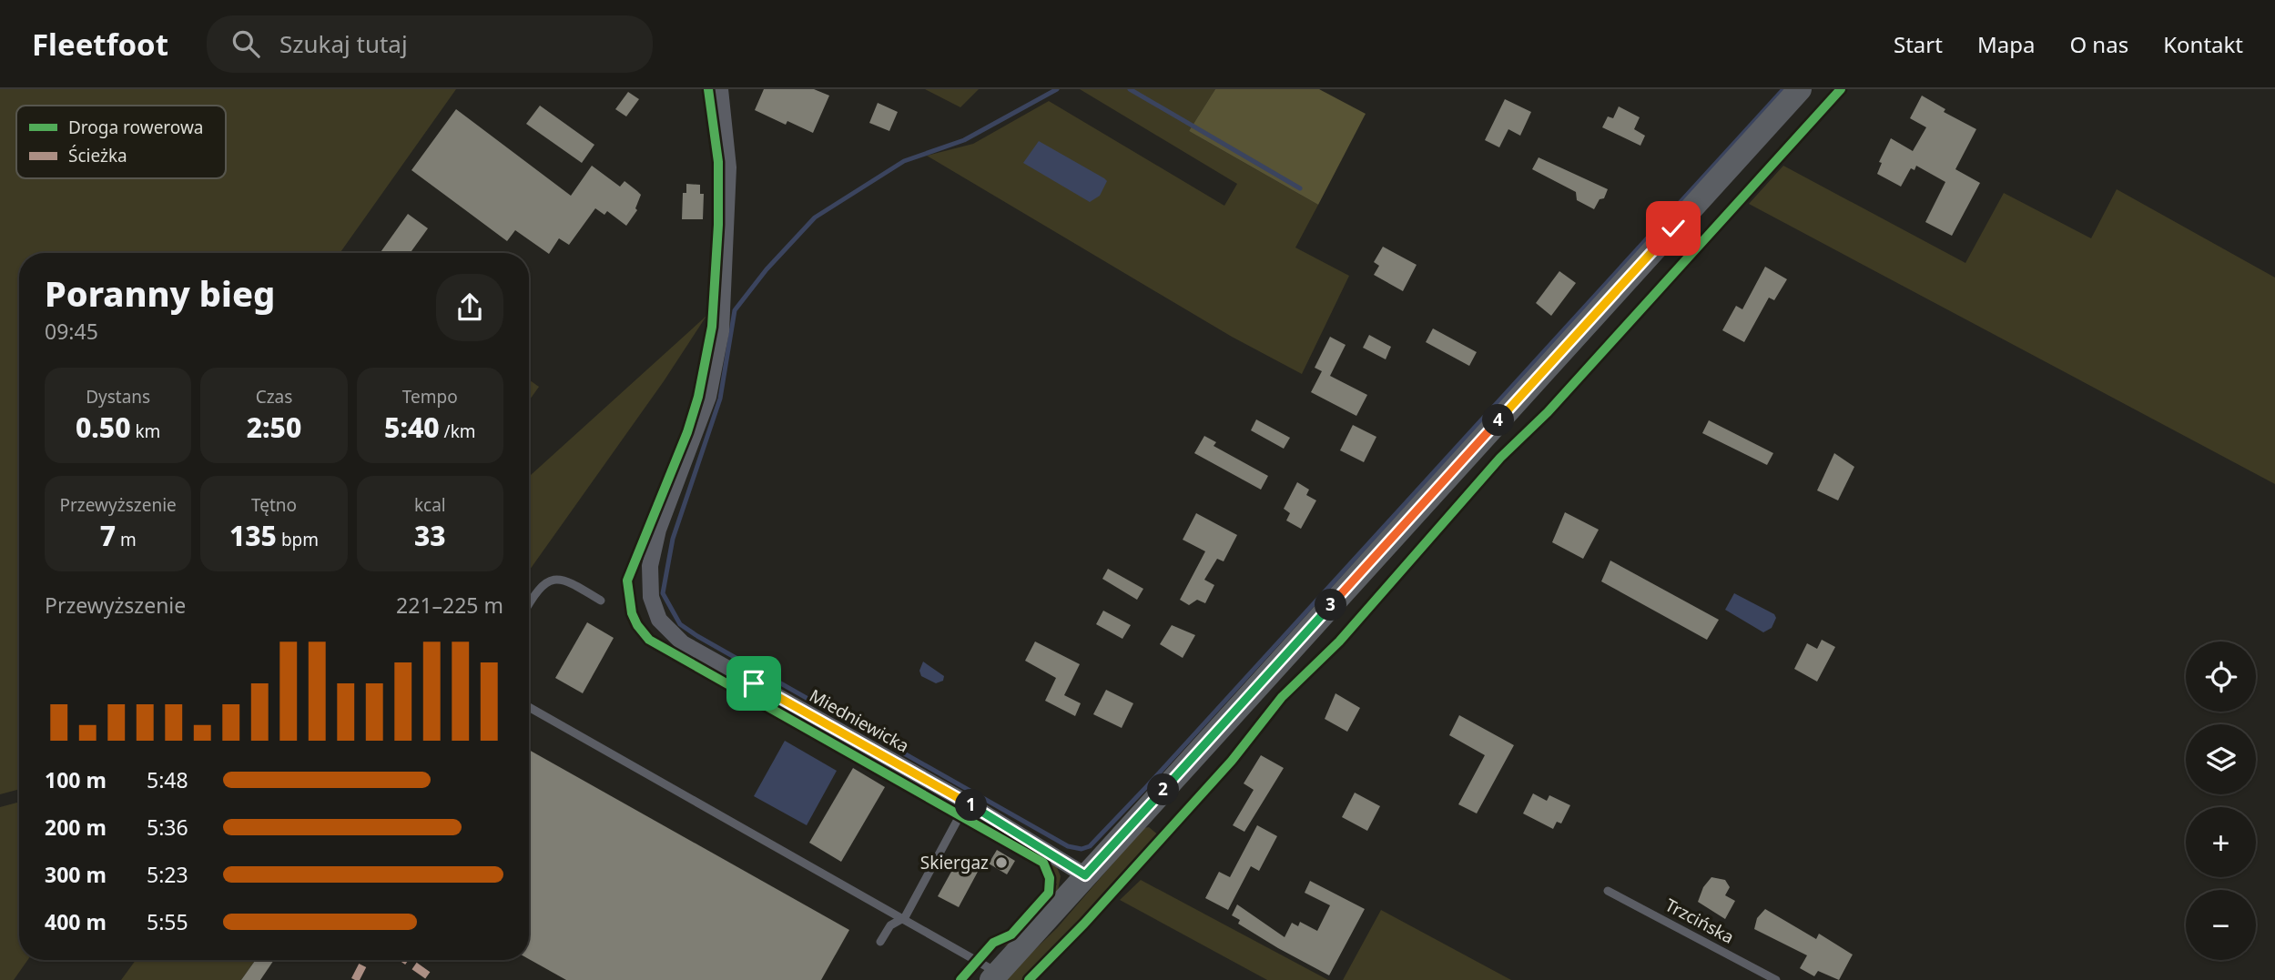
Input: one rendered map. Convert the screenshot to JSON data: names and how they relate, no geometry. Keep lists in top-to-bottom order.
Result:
{
  "streets": {
    "street": ["Miedniewicka"],
    "lane": ["Trzcińska"]
  },
  "places": ["Skiergaz"],
  "legend": ["Droga rowerowa", "Ścieżka"],
  "page": {
    "header": "Fleetfoot",
    "search": "Szukaj tutaj",
    "nav": [
      "Start",
      "Mapa",
      "O nas",
      "Kontakt"
    ],
    "heading": ["Poranny bieg", "09:45"],
    "stats": [
      ["Dystans", "0.50 km"],
      ["Czas", "2:50"],
      ["Tempo", "5:40 /km"],
      ["Przewyższenie", "7 m"],
      ["Tętno", "135 bpm"],
      ["kcal", "33"]
    ],
    "pins": [
      "4",
      "3",
      "2",
      "1"
    ],
    "chart": ["Przewyższenie", "221–225 m"],
    "map_buttons": ["+", "−"],
    "list": [
      {
        "name": "100 m",
        "note": "5:48"
      },
      {
        "name": "200 m",
        "note": "5:36"
      },
      {
        "name": "300 m",
        "note": "5:23"
      },
      {
        "name": "400 m",
        "note": "5:55"
      }
    ]
  }
}
